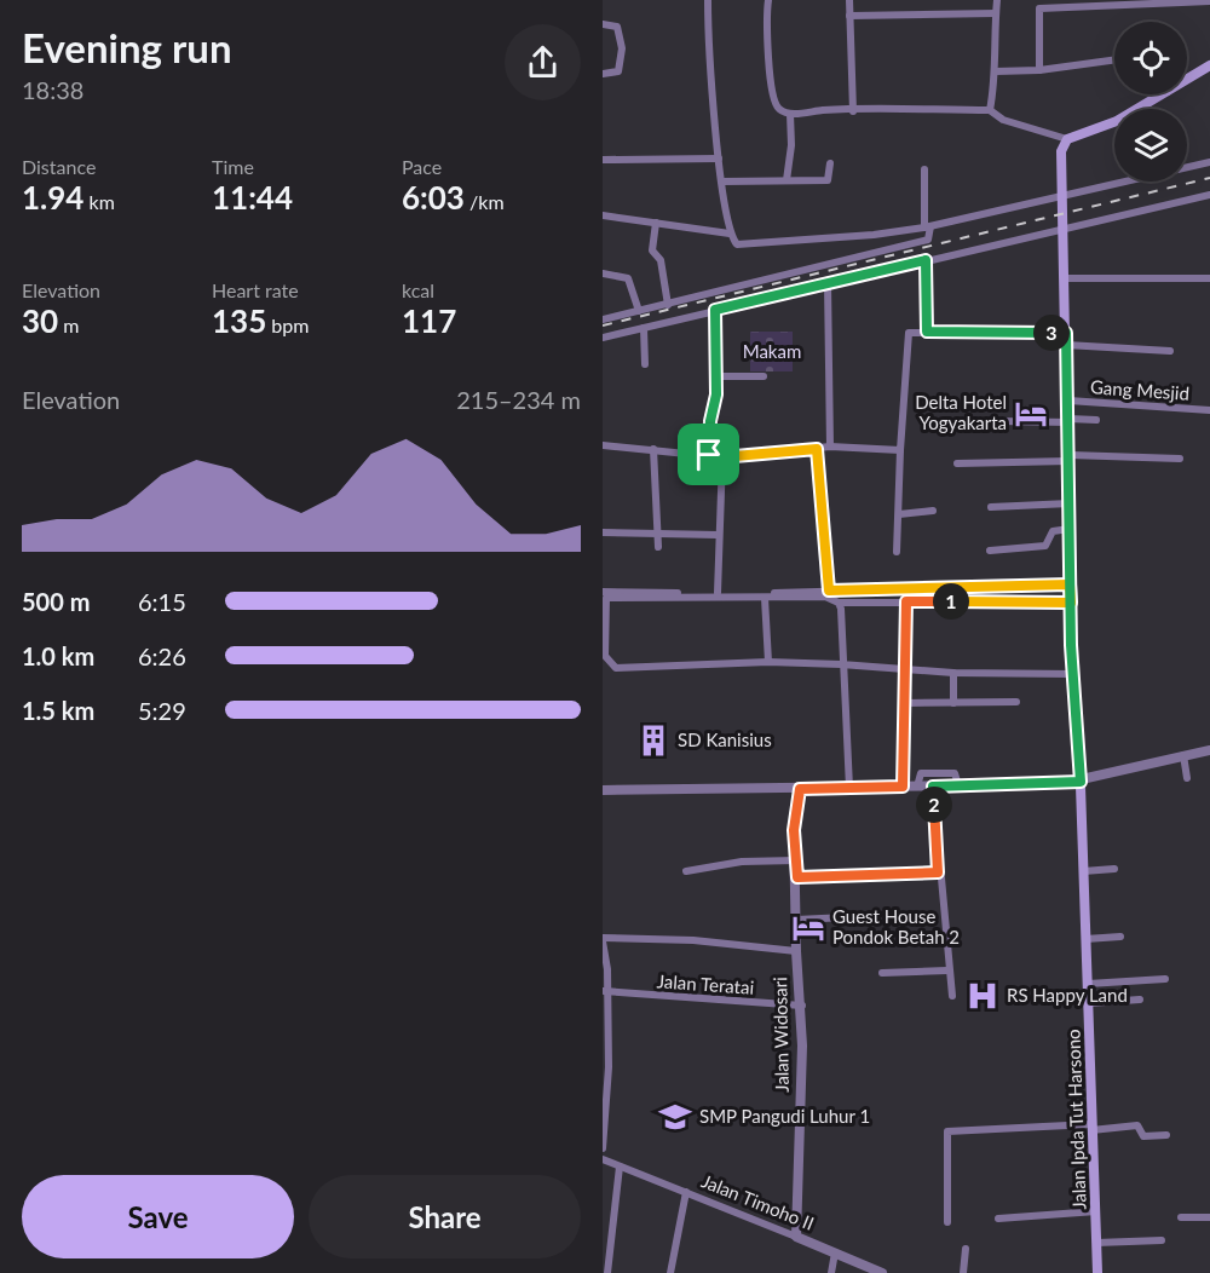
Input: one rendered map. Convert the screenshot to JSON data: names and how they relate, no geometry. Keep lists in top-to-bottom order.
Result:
{
  "streets": {
    "main road": ["Jalan Ipda Tut Harsono"],
    "street": [
      "Gang Mesjid",
      "Jalan Teratai",
      "Jalan Widosari",
      "Jalan Timoho II"
    ]
  },
  "crossings": [
    ["Gang Mesjid", "Jalan Ipda Tut Harsono"],
    ["Jalan Teratai", "Jalan Widosari"],
    ["Jalan Widosari", "Jalan Timoho II"]
  ],
  "parks": ["Makam"],
  "places": {
    "hotel": ["Delta Hotel Yogyakarta", "Guest House Pondok Betah 2"],
    "building": ["SD Kanisius"],
    "hospital": ["RS Happy Land"],
    "school or university": ["SMP Pangudi Luhur 1"]
  },
  "page": {
    "heading": ["Evening run", "18:38"],
    "stats": [
      ["Distance", "1.94 km"],
      ["Time", "11:44"],
      ["Pace", "6:03 /km"],
      ["Elevation", "30 m"],
      ["Heart rate", "135 bpm"],
      ["kcal", "117"]
    ],
    "pins": ["3", "1", "2"],
    "chart": ["Elevation", "215–234 m"],
    "list": [
      {
        "name": "500 m",
        "note": "6:15"
      },
      {
        "name": "1.0 km",
        "note": "6:26"
      },
      {
        "name": "1.5 km",
        "note": "5:29"
      }
    ],
    "buttons": ["Save", "Share"]
  }
}
